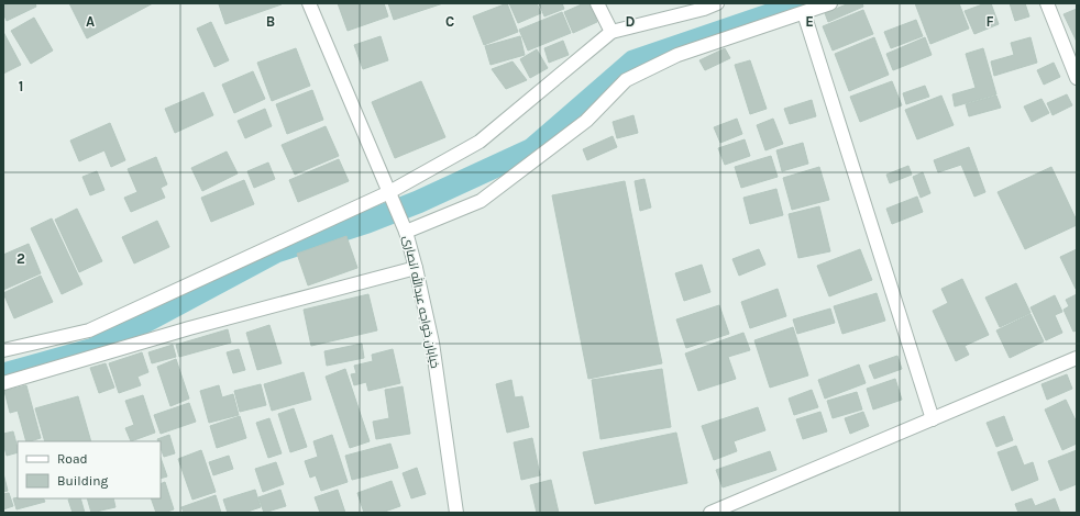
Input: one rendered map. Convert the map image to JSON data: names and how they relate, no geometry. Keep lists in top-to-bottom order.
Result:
{
  "streets": {
    "street": ["خیابان خواجه عبدالله انصاری"]
  },
  "legend": ["Road", "Building"],
  "grid": {
    "columns": [
      "A",
      "B",
      "C",
      "D",
      "E",
      "F"
    ],
    "rows": ["1", "2"]
  }
}
